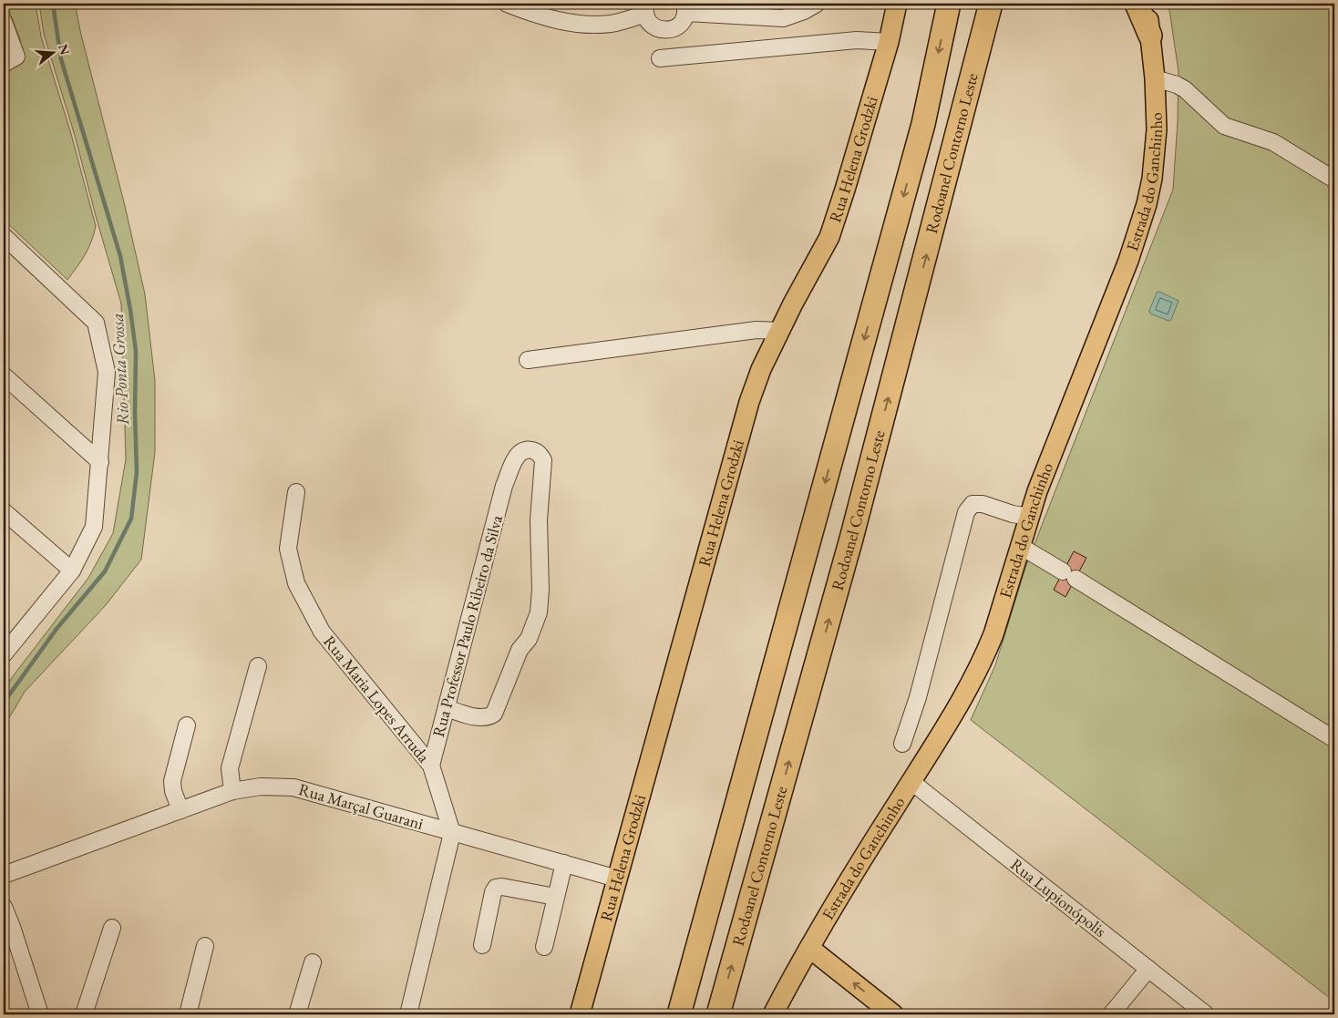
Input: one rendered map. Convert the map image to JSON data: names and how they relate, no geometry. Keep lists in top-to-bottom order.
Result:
{
  "streets": {
    "highway": ["Rodoanel Contorno Leste"],
    "main road": ["Rua Helena Grodzki", "Estrada do Ganchinho"],
    "street": [
      "Rua Professor Paulo Ribeiro da Silva",
      "Rua Maria Lopes Arruda",
      "Rua Marçal Guarani",
      "Rua Lupionópolis"
    ]
  },
  "crossings": [
    ["Rua Helena Grodzki", "Rua Marçal Guarani"],
    ["Estrada do Ganchinho", "Rua Lupionópolis"],
    ["Rua Professor Paulo Ribeiro da Silva", "Rua Maria Lopes Arruda"],
    ["Rua Maria Lopes Arruda", "Rua Marçal Guarani"]
  ],
  "water": ["Rio Ponta Grossa"],
  "north": "right"
}
